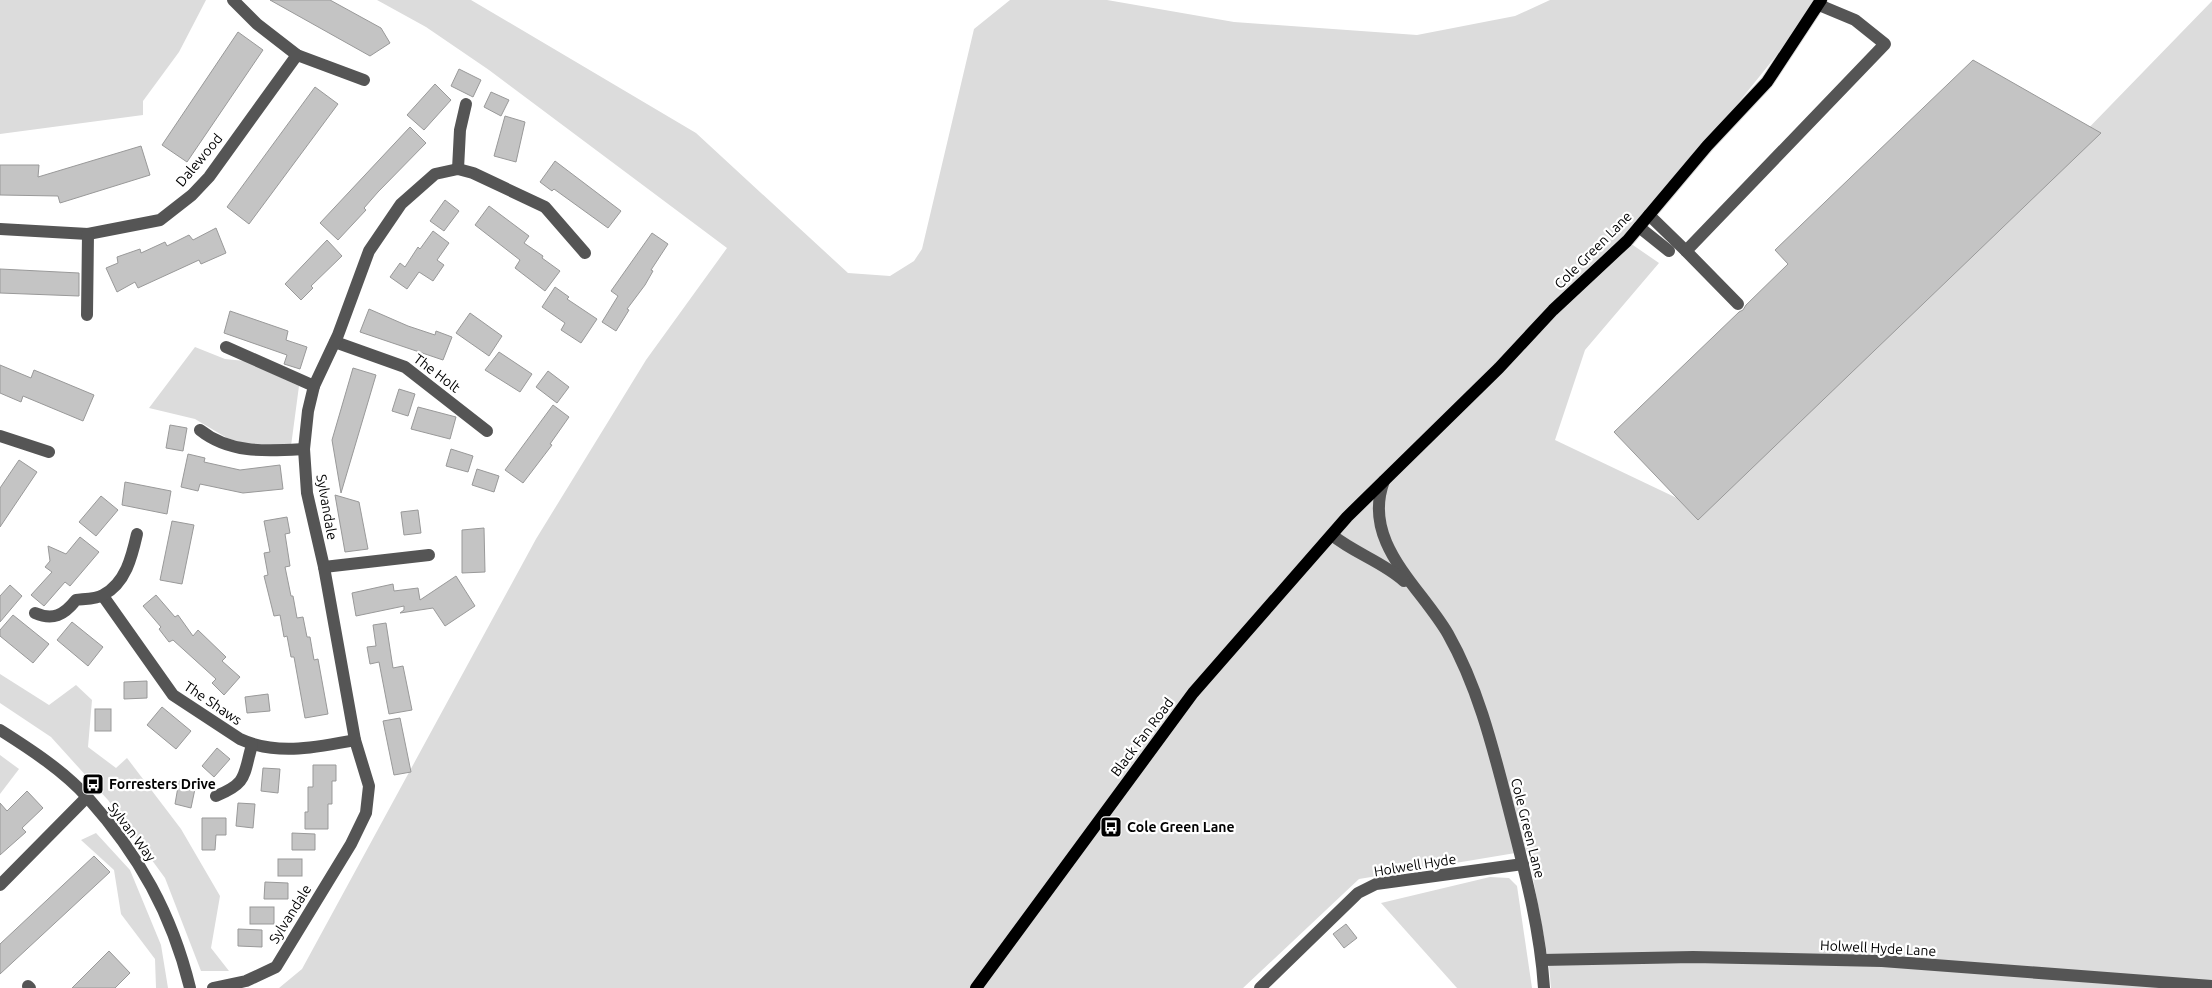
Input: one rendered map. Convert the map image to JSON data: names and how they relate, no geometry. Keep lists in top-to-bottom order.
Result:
{
  "streets": {
    "main road": ["Cole Green Lane", "Black Fan Road"],
    "street": [
      "Dalewood",
      "The Holt",
      "Sylvandale",
      "The Shaws",
      "Sylvan Way",
      "Holwell Hyde",
      "Holwell Hyde Lane"
    ]
  },
  "crossings": [
    ["Cole Green Lane", "Black Fan Road"],
    ["Cole Green Lane", "Holwell Hyde"],
    ["Cole Green Lane", "Holwell Hyde Lane"],
    ["The Holt", "Sylvandale"],
    ["Sylvandale", "The Shaws"]
  ],
  "places": {
    "bus stop": ["Forresters Drive", "Cole Green Lane"]
  }
}
